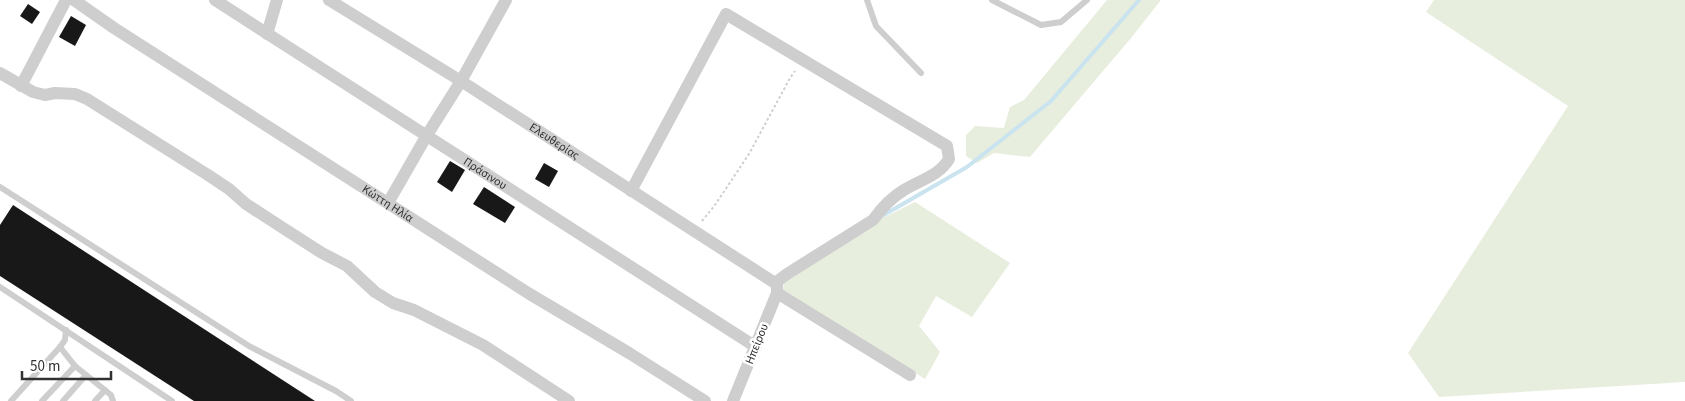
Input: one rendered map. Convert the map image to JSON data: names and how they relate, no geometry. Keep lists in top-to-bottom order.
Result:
{
  "streets": {
    "street": [
      "Ελευθερίας",
      "Πράσινου",
      "Κώττη Ηλία",
      "Ηπείρου"
    ]
  },
  "crossings": [
    ["Ελευθερίας", "Ηπείρου"],
    ["Πράσινου", "Ηπείρου"]
  ],
  "scale_bar": "50 m"
}
